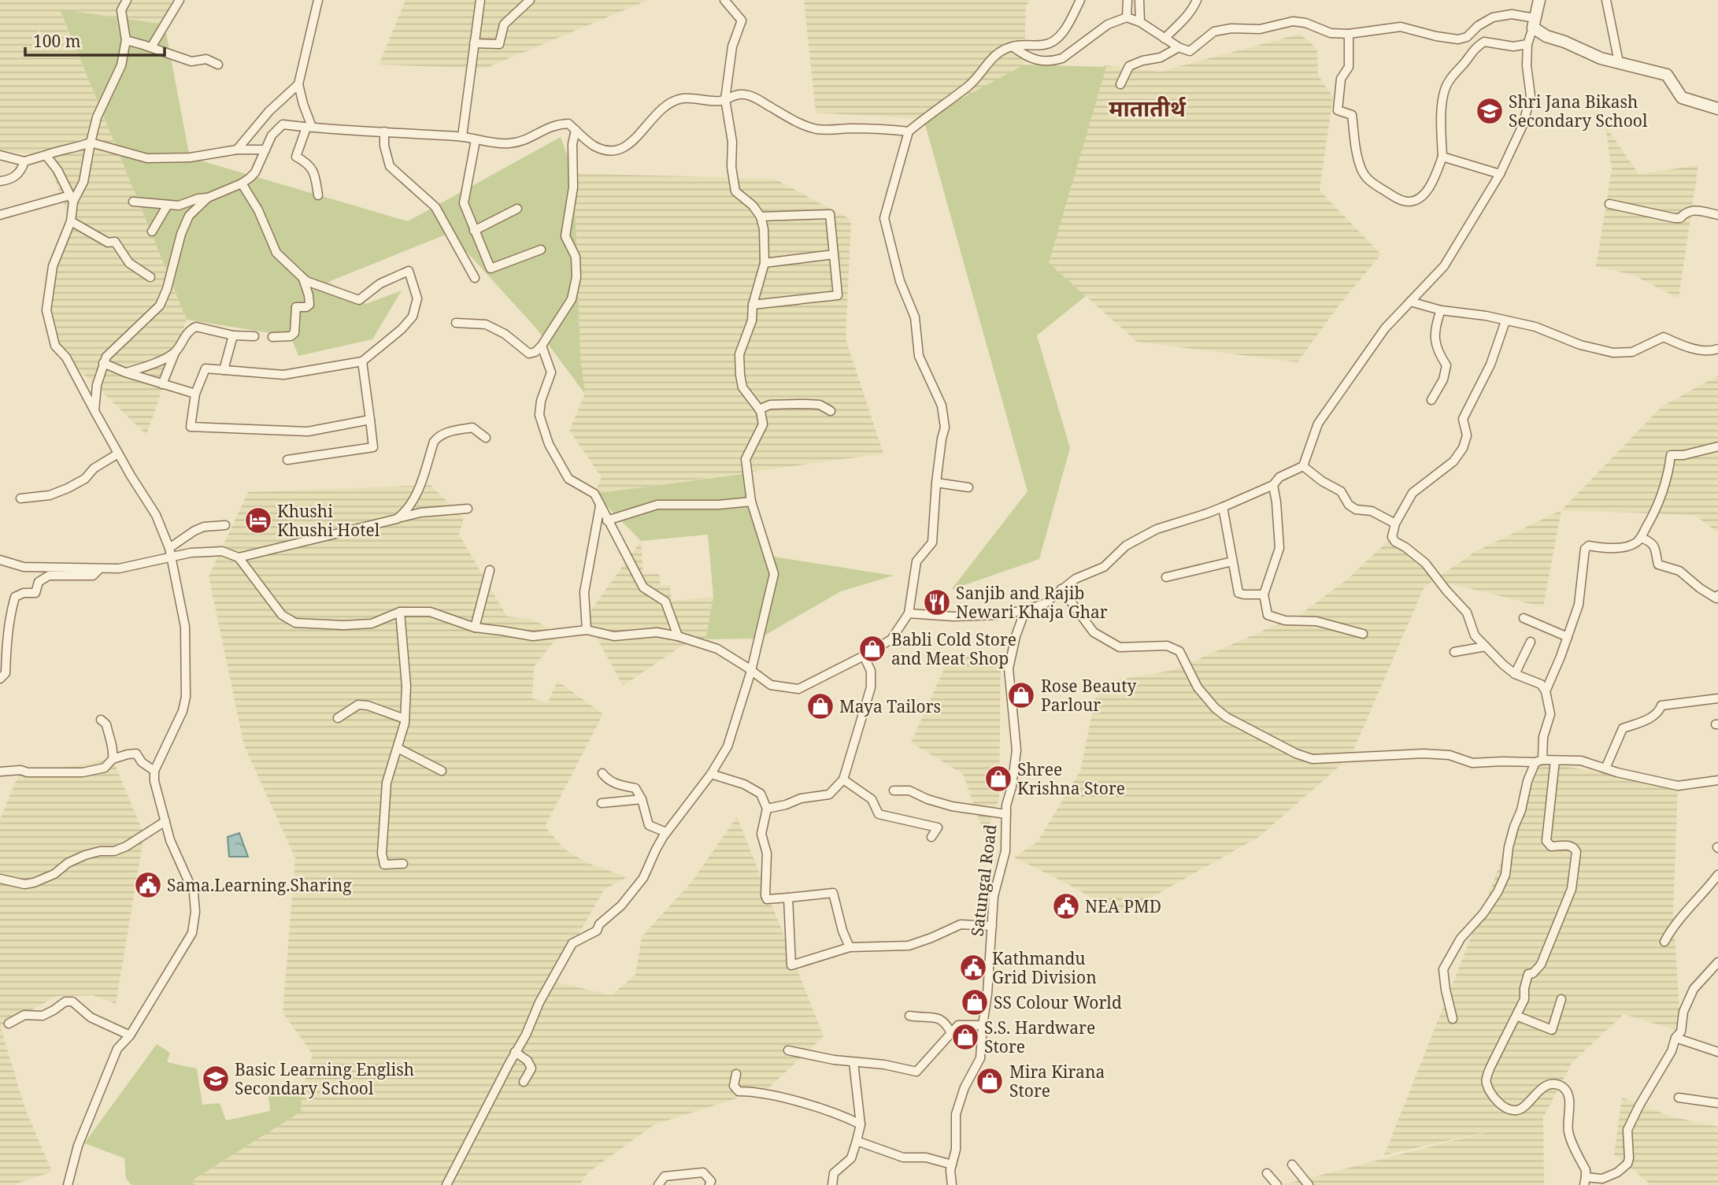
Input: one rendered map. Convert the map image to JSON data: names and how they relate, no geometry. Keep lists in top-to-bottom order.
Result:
{
  "streets": {
    "street": ["Satungal Road"]
  },
  "districts": ["मातातीर्थ"],
  "places": {
    "school or university": ["Shri Jana Bikash Secondary School", "Basic Learning English Secondary School"],
    "hotel": ["Khushi Khushi Hotel"],
    "restaurant": ["Sanjib and Rajib Newari Khaja Ghar"],
    "shop": [
      "Babli Cold Store and Meat Shop",
      "Rose Beauty Parlour",
      "Maya Tailors",
      "Shree Krishna Store",
      "SS Colour World",
      "S.S. Hardware Store",
      "Mira Kirana Store"
    ],
    "public building": ["Sama.Learning.Sharing", "NEA PMD", "Kathmandu Grid Division"]
  },
  "scale_bar": "100 m"
}
